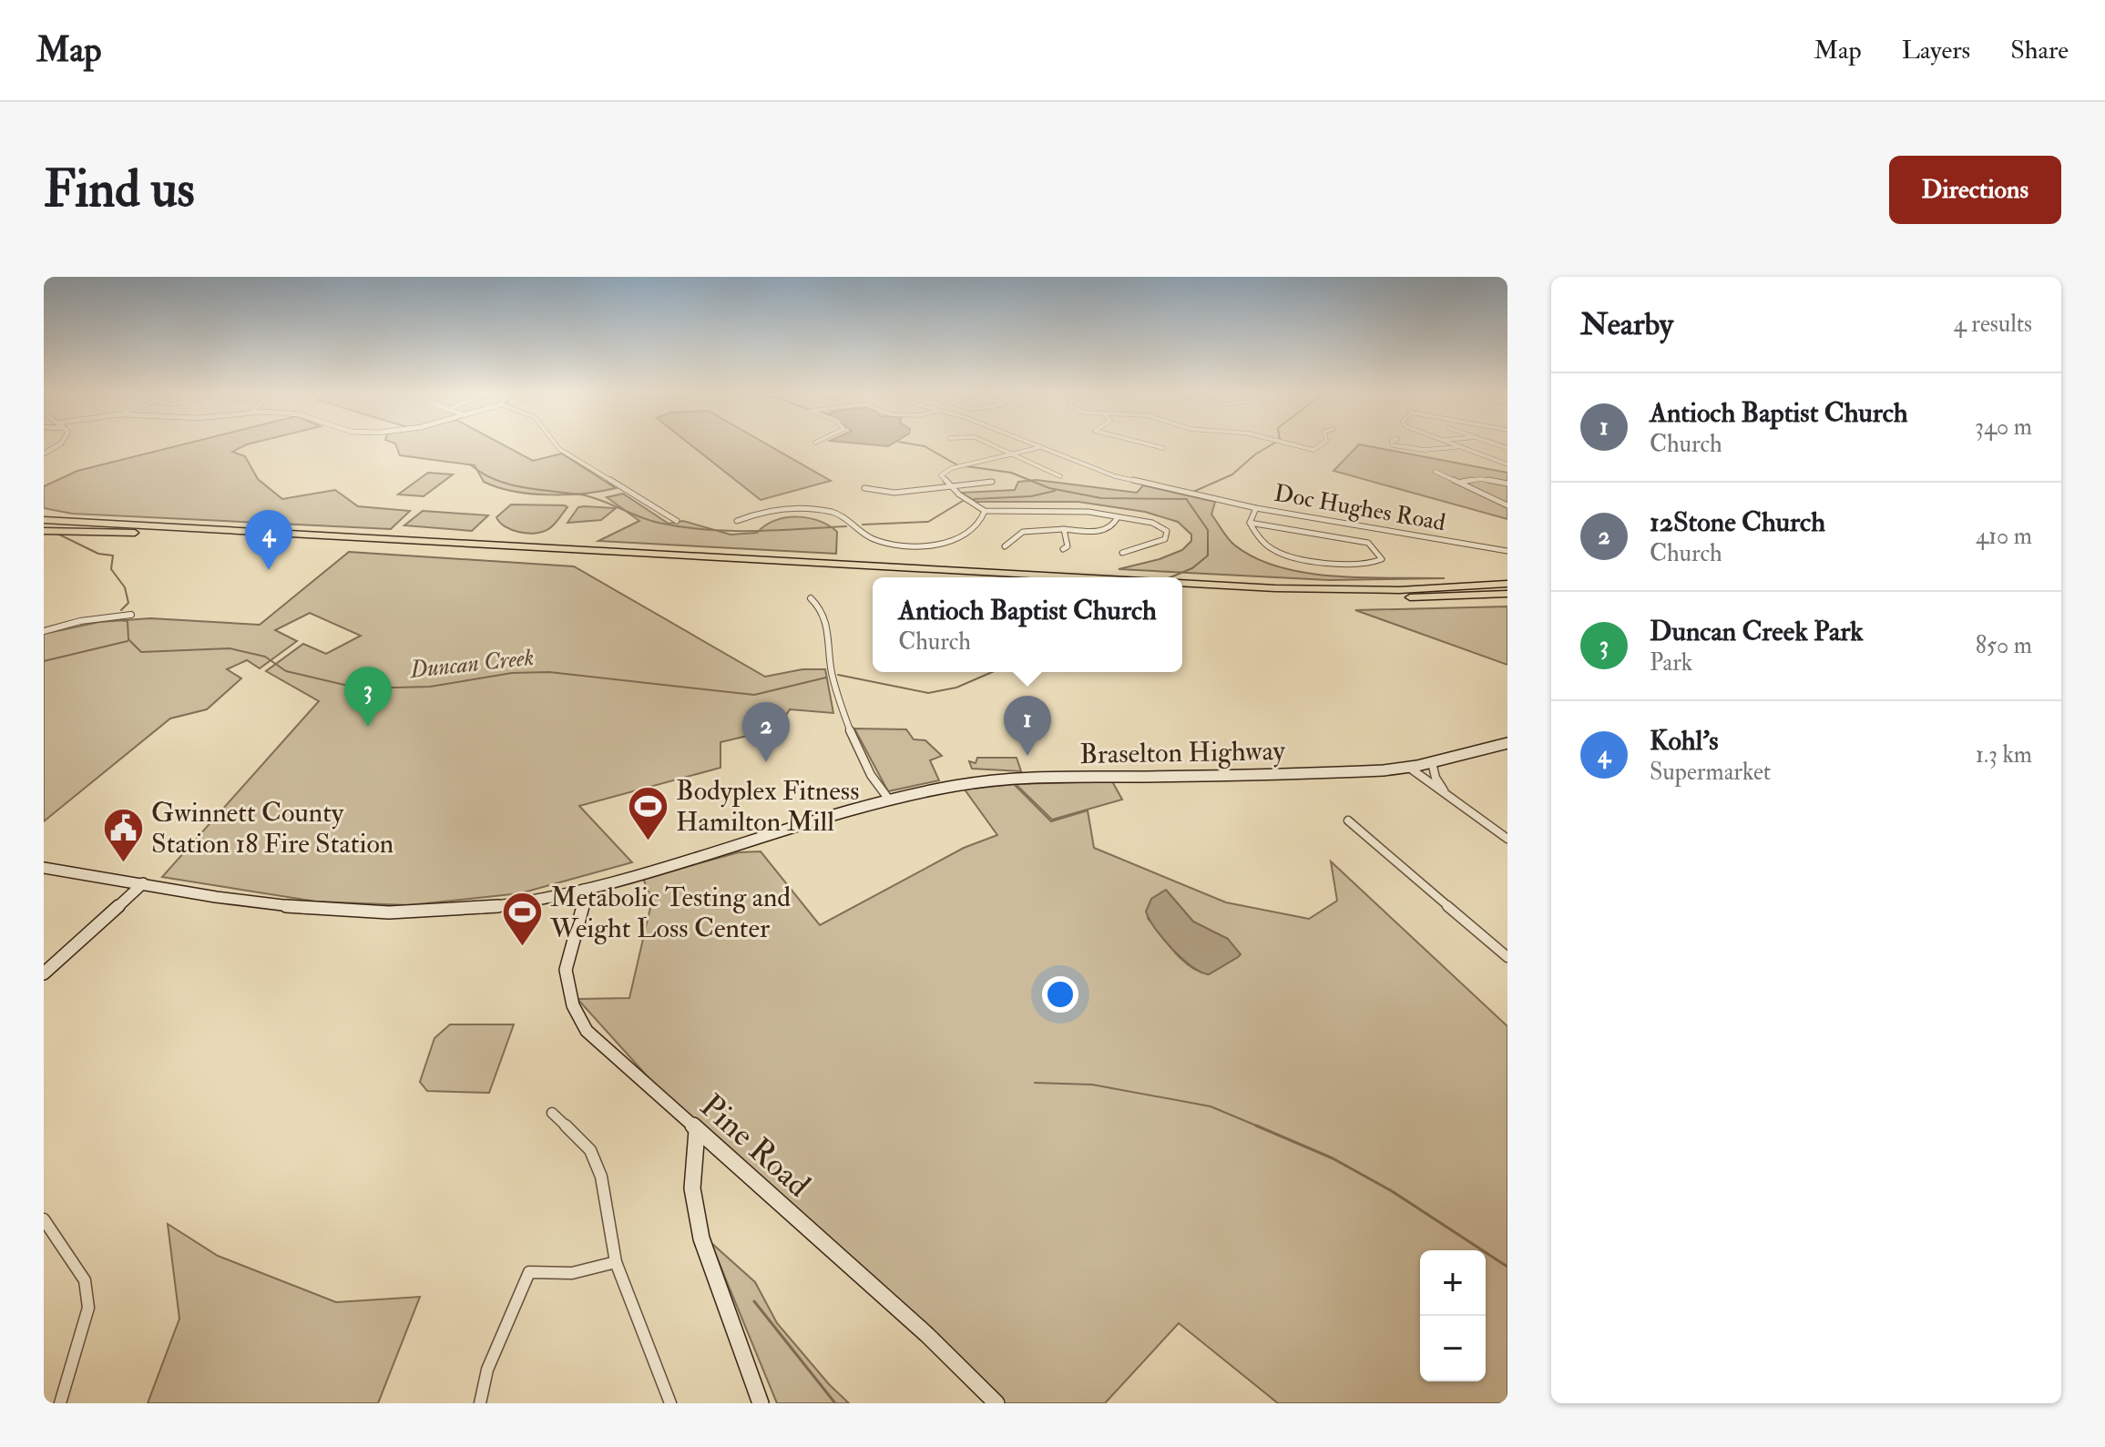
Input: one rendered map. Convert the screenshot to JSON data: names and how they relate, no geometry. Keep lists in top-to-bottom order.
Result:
{
  "streets": {
    "main road": ["Braselton Highway", "Pine Road"],
    "street": ["Doc Hughes Road"]
  },
  "crossings": [
    ["Braselton Highway", "Pine Road"]
  ],
  "water": ["Duncan Creek"],
  "places": {
    "sports": ["Bodyplex Fitness Hamilton Mill", "Metabolic Testing and Weight Loss Center"],
    "public building": ["Gwinnett County Station 18 Fire Station"]
  },
  "page": {
    "header": "Map",
    "nav": ["Map", "Layers", "Share"],
    "buttons": "Directions",
    "title": "Find us",
    "heading": ["Nearby", "4 results"],
    "list": [
      {
        "mark": "1",
        "name": "Antioch Baptist Church",
        "note": "Church",
        "value": "340 m"
      },
      {
        "mark": "2",
        "name": "12Stone Church",
        "note": "Church",
        "value": "410 m"
      },
      {
        "mark": "3",
        "name": "Duncan Creek Park",
        "note": "Park",
        "value": "850 m"
      },
      {
        "mark": "4",
        "name": "Kohl's",
        "note": "Supermarket",
        "value": "1.3 km"
      }
    ],
    "pins": [
      "4",
      "3",
      "1",
      "2"
    ],
    "popup": ["Antioch Baptist Church", "Church"],
    "map_buttons": ["+", "−"]
  }
}
